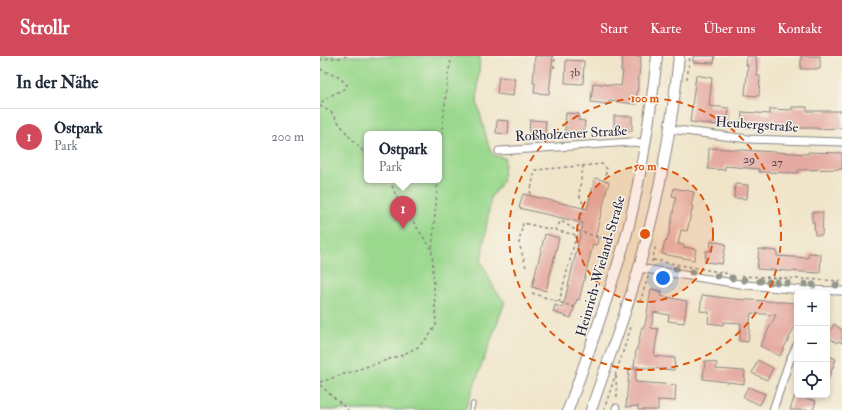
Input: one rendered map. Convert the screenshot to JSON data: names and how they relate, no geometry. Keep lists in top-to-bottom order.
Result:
{
  "streets": {
    "main road": ["Heinrich-Wieland-Straße"],
    "street": ["Heubergstraße", "Roßholzener Straße"]
  },
  "crossings": [
    ["Roßholzener Straße", "Heinrich-Wieland-Straße"]
  ],
  "house_numbers": ["3b", "29", "27"],
  "page": {
    "header": "Strollr",
    "nav": [
      "Start",
      "Karte",
      "Über uns",
      "Kontakt"
    ],
    "heading": "In der Nähe",
    "list": [
      {
        "mark": "1",
        "name": "Ostpark",
        "note": "Park",
        "value": "200 m"
      }
    ],
    "popup": ["Ostpark", "Park"],
    "pins": "1",
    "map_buttons": ["+", "−"]
  },
  "rings": ["100 m", "50 m"]
}
